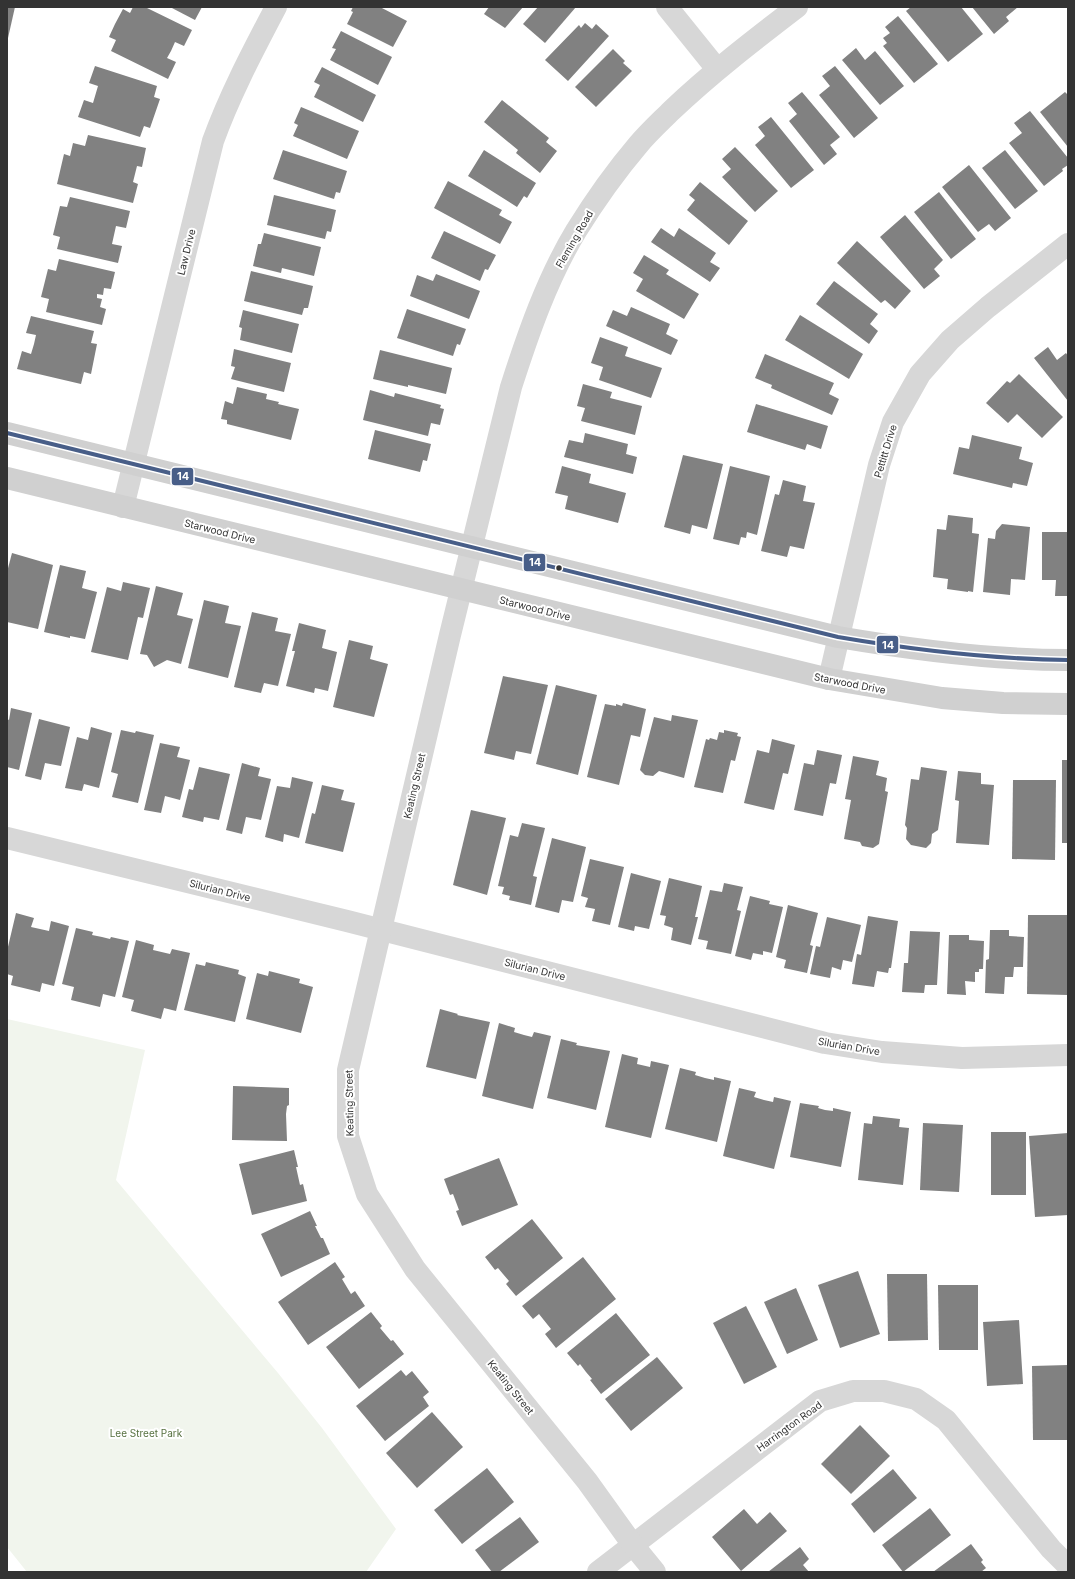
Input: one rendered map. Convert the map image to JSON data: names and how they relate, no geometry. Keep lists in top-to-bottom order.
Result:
{
  "streets": {
    "street": [
      "Fleming Road",
      "Law Drive",
      "Pettitt Drive",
      "Starwood Drive",
      "Keating Street",
      "Silurian Drive",
      "Harrington Road"
    ]
  },
  "crossings": [
    ["Fleming Road", "Keating Street"],
    ["Law Drive", "Starwood Drive"],
    ["Pettitt Drive", "Starwood Drive"],
    ["Starwood Drive", "Keating Street"],
    ["Keating Street", "Silurian Drive"],
    ["Keating Street", "Harrington Road"]
  ],
  "parks": ["Lee Street Park"],
  "lines": ["transit line 14"]
}
